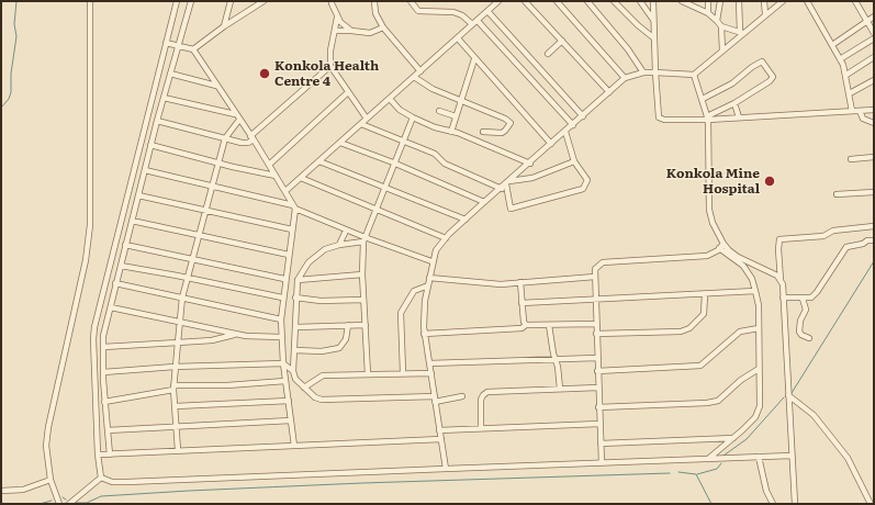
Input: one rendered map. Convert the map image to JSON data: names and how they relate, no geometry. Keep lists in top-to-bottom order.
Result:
{
  "places": ["Konkola Health Centre 4", "Konkola Mine Hospital"]
}
